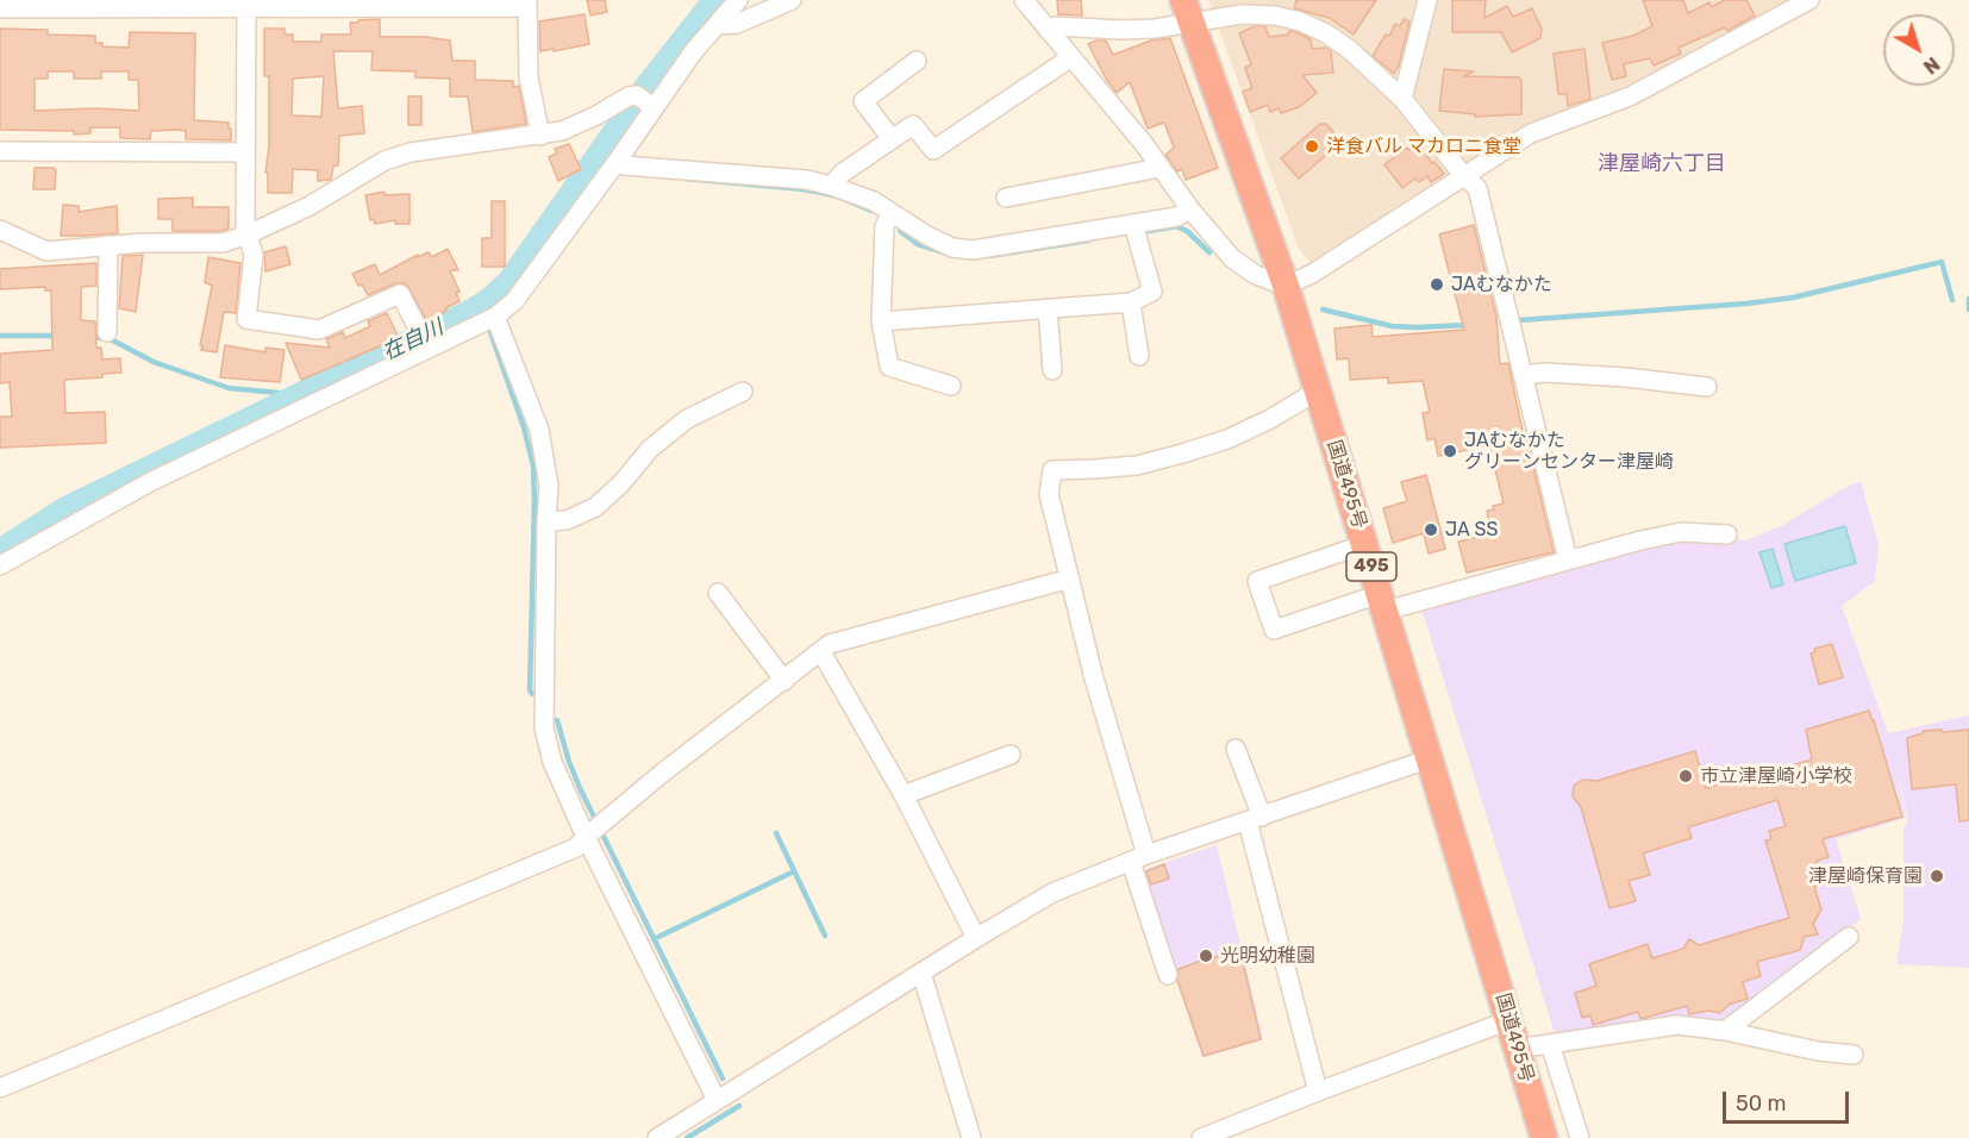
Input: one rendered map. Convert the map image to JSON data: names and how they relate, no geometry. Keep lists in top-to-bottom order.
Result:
{
  "streets": {
    "highway": ["国道495号", "495"]
  },
  "districts": ["津屋崎六丁目"],
  "water": ["在自川"],
  "places": [
    "洋食バル マカロニ食堂",
    "JAむなかた",
    "JAむなかた グリーンセンター津屋崎",
    "JA SS",
    "市立津屋崎小学校",
    "津屋崎保育園",
    "光明幼稚園"
  ],
  "scale_bar": "50 m",
  "north": "bottom right"
}
